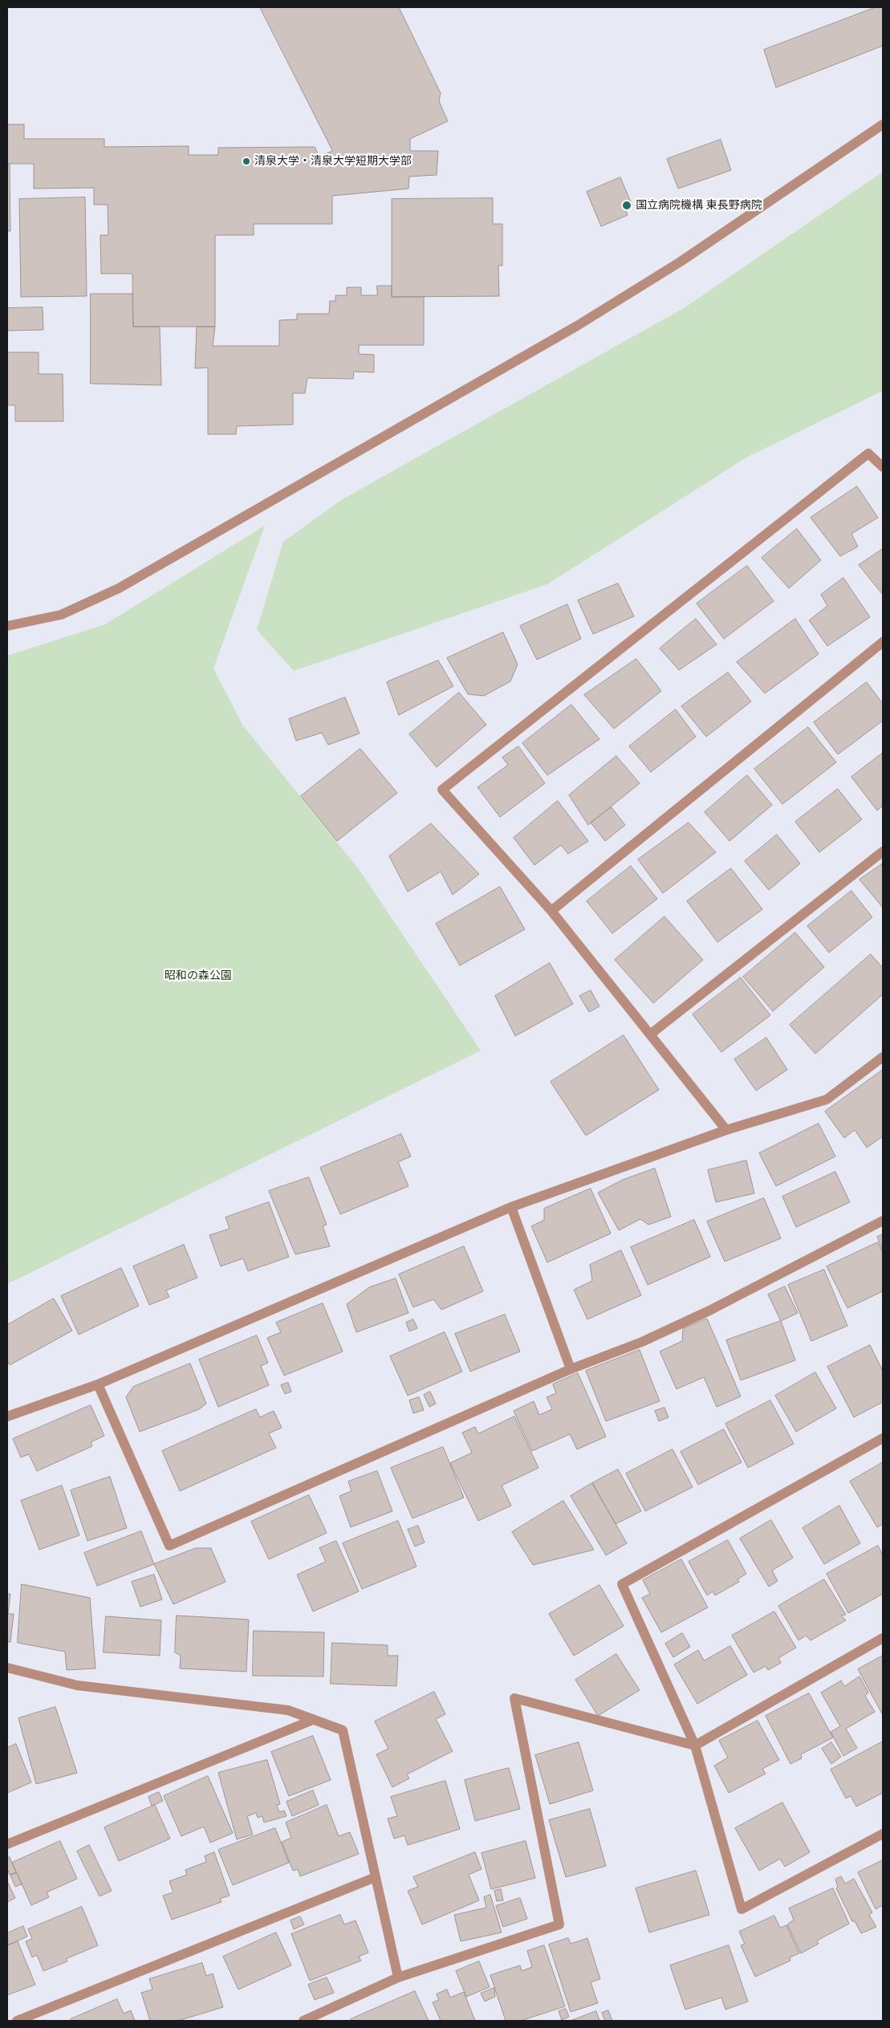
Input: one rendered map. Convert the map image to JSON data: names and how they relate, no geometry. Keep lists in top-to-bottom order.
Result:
{
  "parks": ["昭和の森公園"],
  "places": ["清泉大学・清泉大学短期大学部", "国立病院機構 東長野病院"]
}
